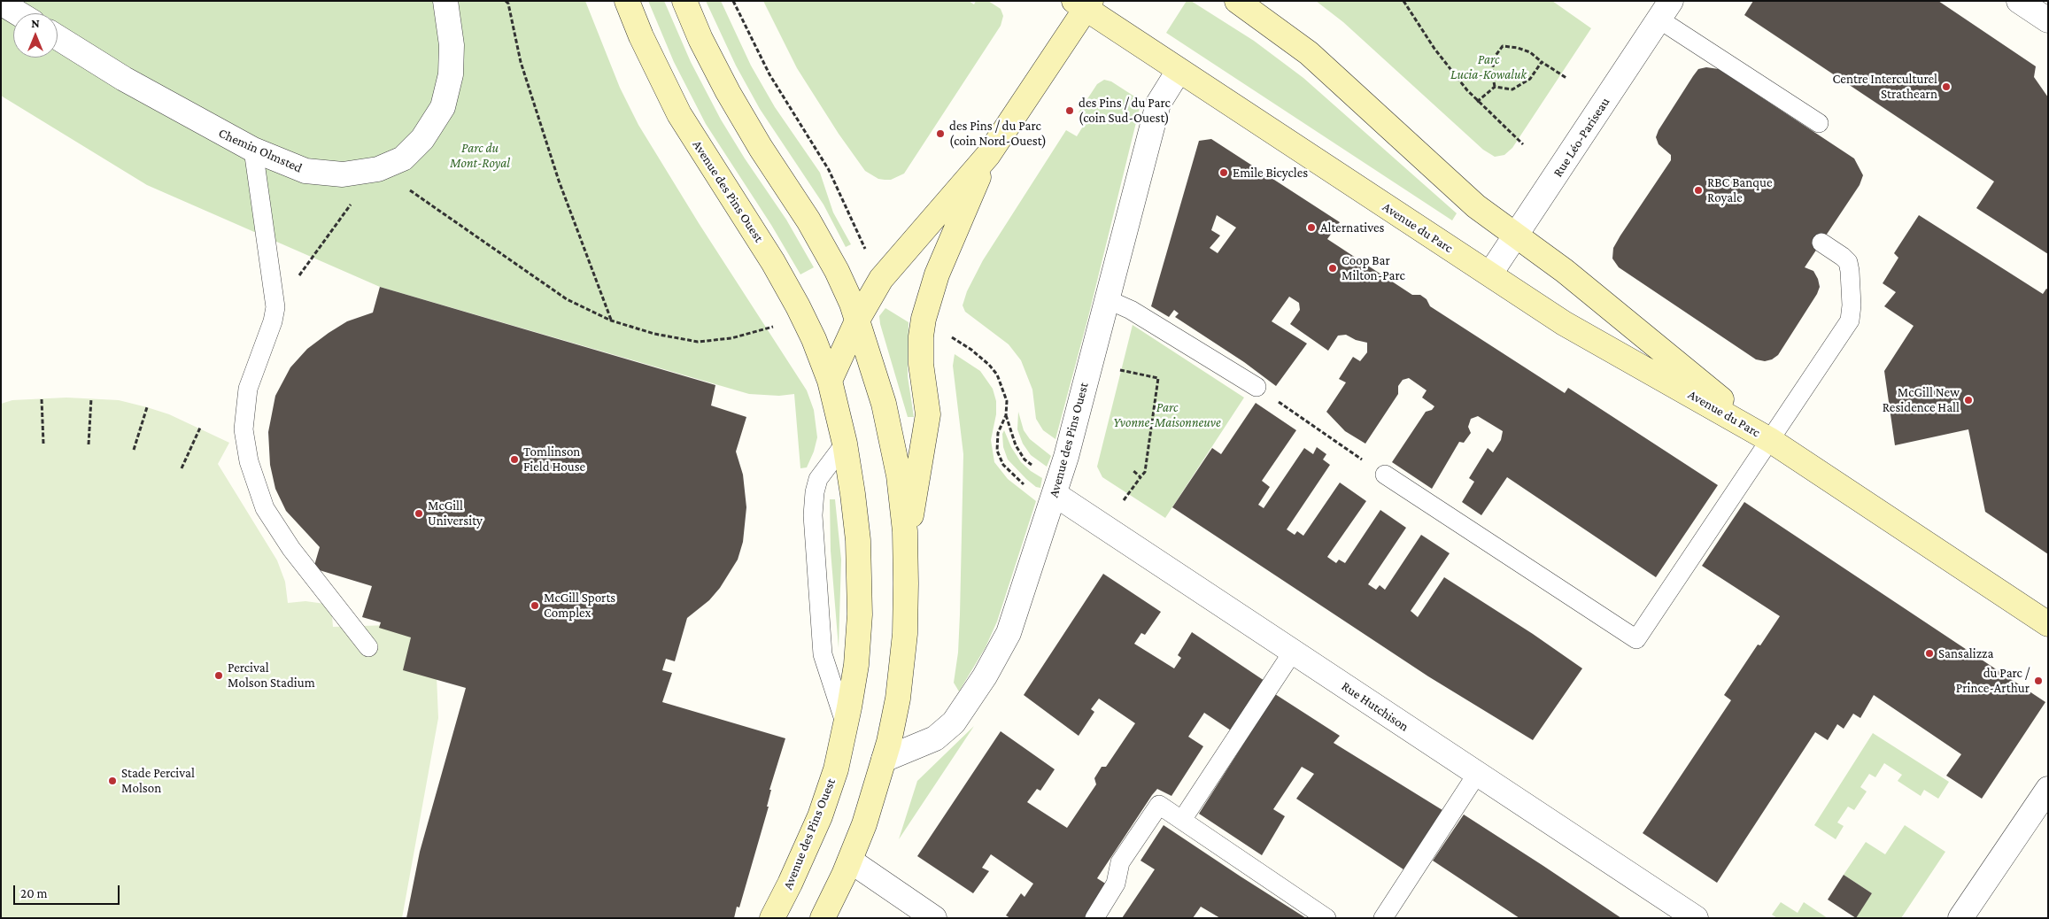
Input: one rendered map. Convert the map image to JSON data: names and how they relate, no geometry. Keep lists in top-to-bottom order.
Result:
{
  "streets": {
    "main road": ["Avenue des Pins Ouest", "Avenue du Parc"],
    "street": ["Rue Léo-Pariseau", "Chemin Olmsted", "Rue Hutchison"]
  },
  "crossings": [
    ["Rue Léo-Pariseau", "Avenue du Parc"],
    ["Avenue des Pins Ouest", "Avenue du Parc"],
    ["Avenue des Pins Ouest", "Rue Hutchison"]
  ],
  "parks": ["Parc Lucia-Kowaluk", "Parc du Mont-Royal", "Parc Yvonne-Maisonneuve"],
  "places": [
    "Centre Interculturel Strathearn",
    "des Pins / du Parc (coin Sud-Ouest)",
    "des Pins / du Parc (coin Nord-Ouest)",
    "Emile Bicycles",
    "RBC Banque Royale",
    "Alternatives",
    "Coop Bar Milton-Parc",
    "McGill New Residence Hall",
    "Tomlinson Field House",
    "McGill University",
    "McGill Sports Complex",
    "Sansalizza",
    "Percival Molson Stadium",
    "du Parc / Prince-Arthur",
    "Stade Percival Molson"
  ],
  "scale_bar": "20 m",
  "north": "top"
}
